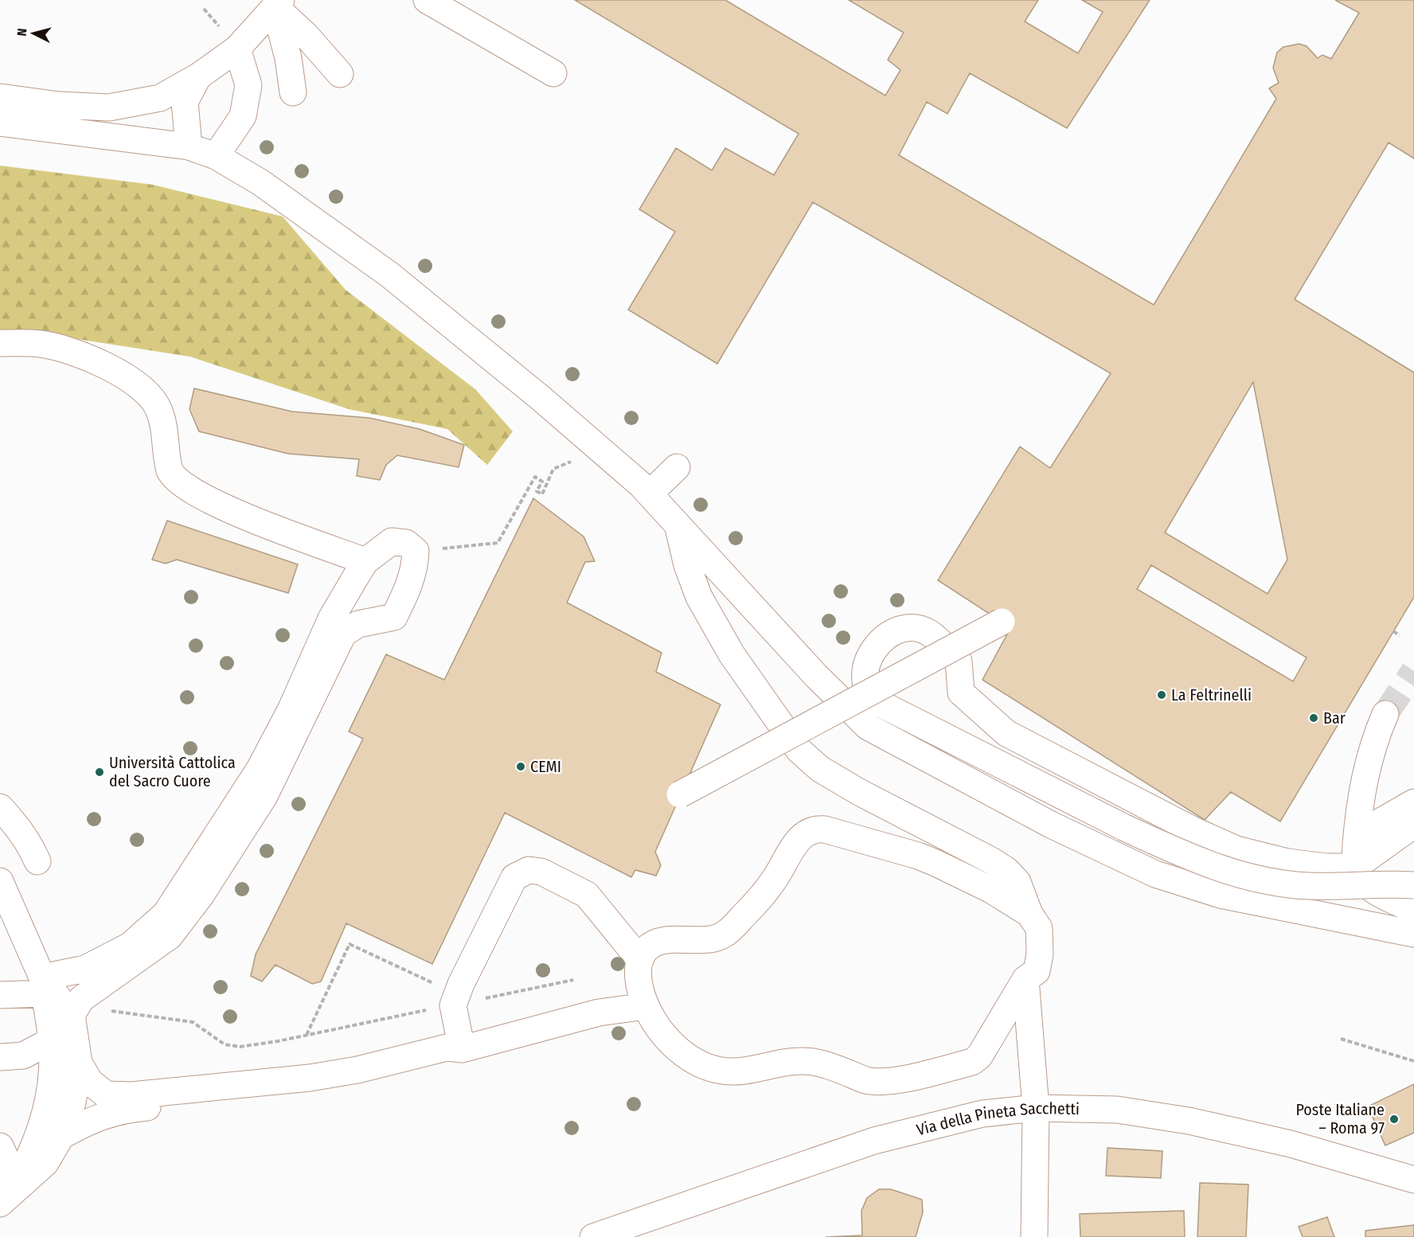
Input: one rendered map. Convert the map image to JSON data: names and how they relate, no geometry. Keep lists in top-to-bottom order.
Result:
{
  "streets": {
    "main road": ["Via della Pineta Sacchetti"]
  },
  "places": [
    "La Feltrinelli",
    "Bar",
    "CEMI",
    "Università Cattolica del Sacro Cuore",
    "Poste Italiane – Roma 97"
  ],
  "north": "left"
}
